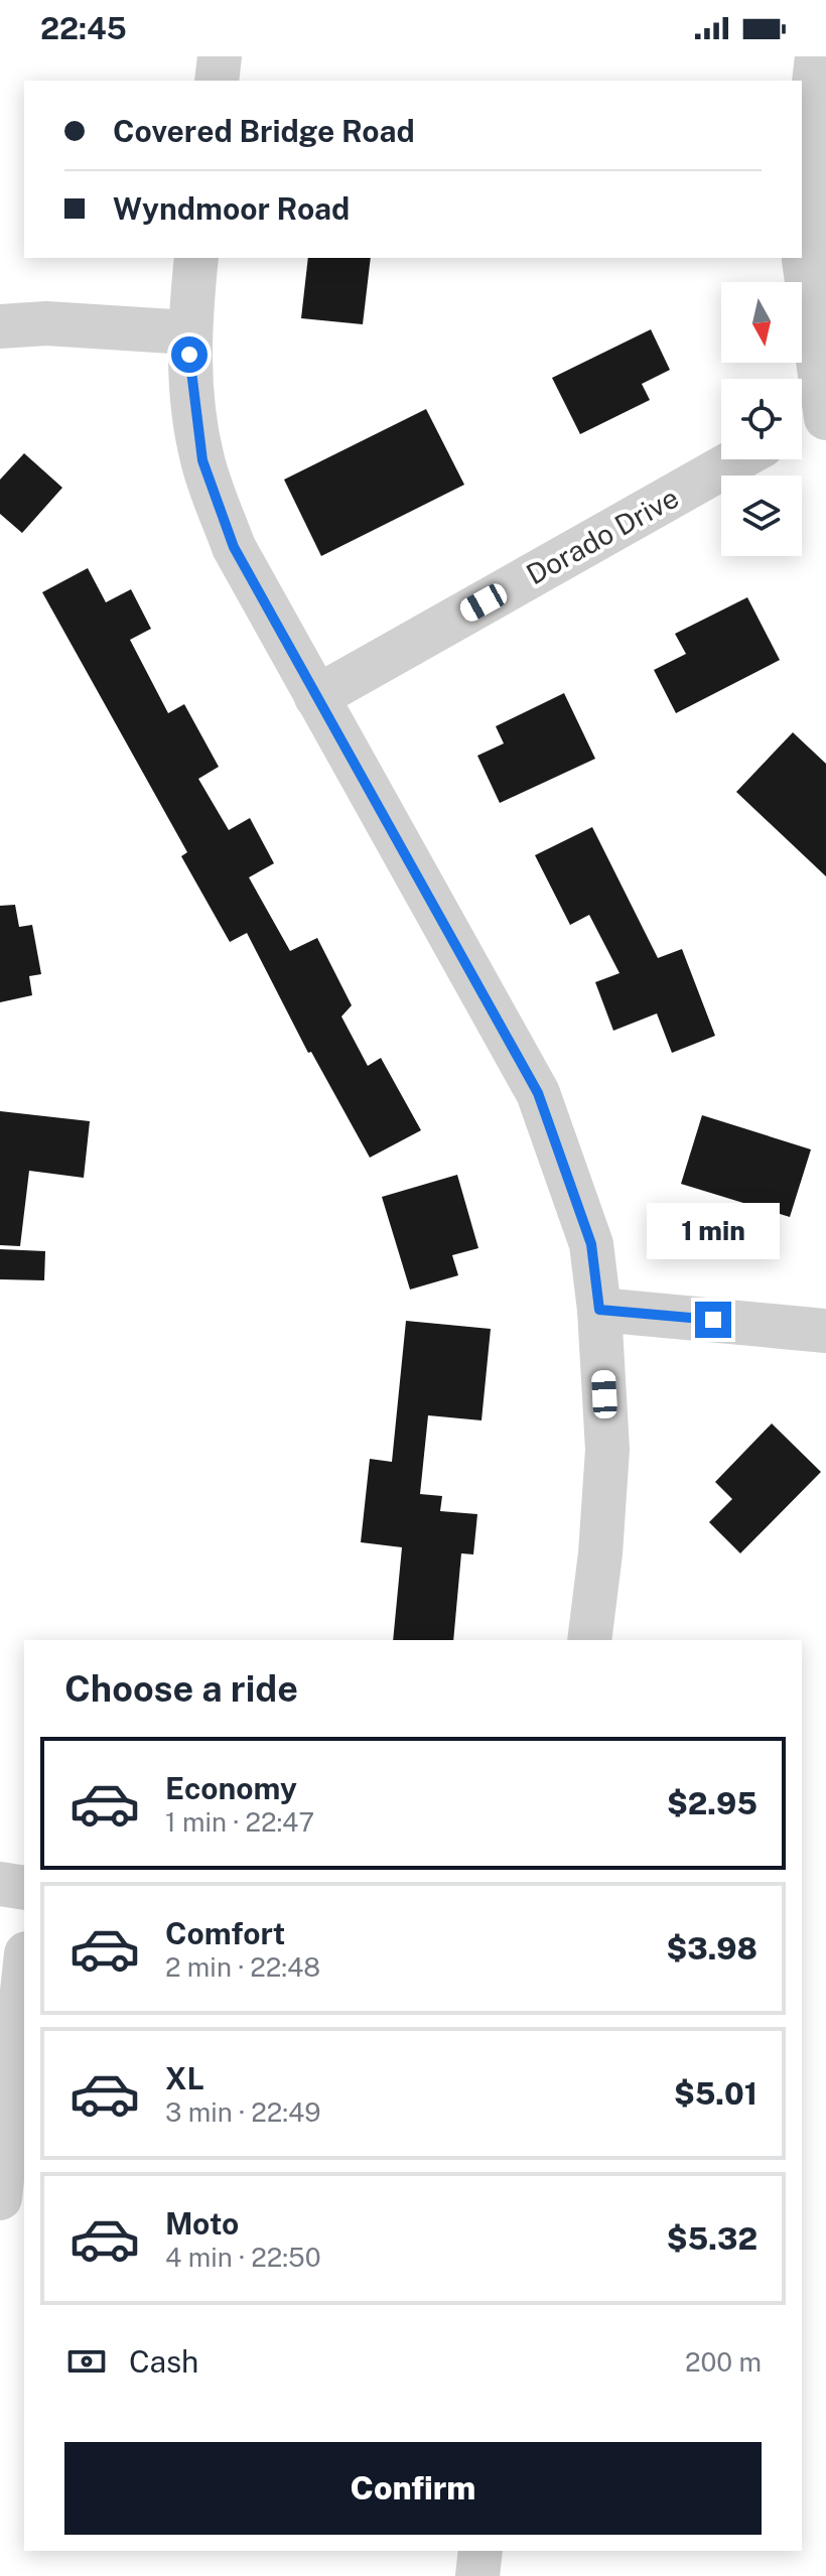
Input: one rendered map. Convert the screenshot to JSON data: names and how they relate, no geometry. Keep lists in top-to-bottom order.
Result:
{
  "streets": {
    "street": ["Dorado Drive"]
  },
  "north": "bottom",
  "page": {
    "status": "22:45",
    "banner": ["Covered Bridge Road", "Wyndmoor Road"],
    "bubble": "1 min",
    "heading": "Choose a ride",
    "list": [
      {
        "name": "Economy",
        "note": "1 min · 22:47",
        "value": "$2.95"
      },
      {
        "name": "Comfort",
        "note": "2 min · 22:48",
        "value": "$3.98"
      },
      {
        "name": "XL",
        "note": "3 min · 22:49",
        "value": "$5.01"
      },
      {
        "name": "Moto",
        "note": "4 min · 22:50",
        "value": "$5.32"
      }
    ],
    "pay": ["Cash", "200 m"],
    "buttons": "Confirm"
  }
}
